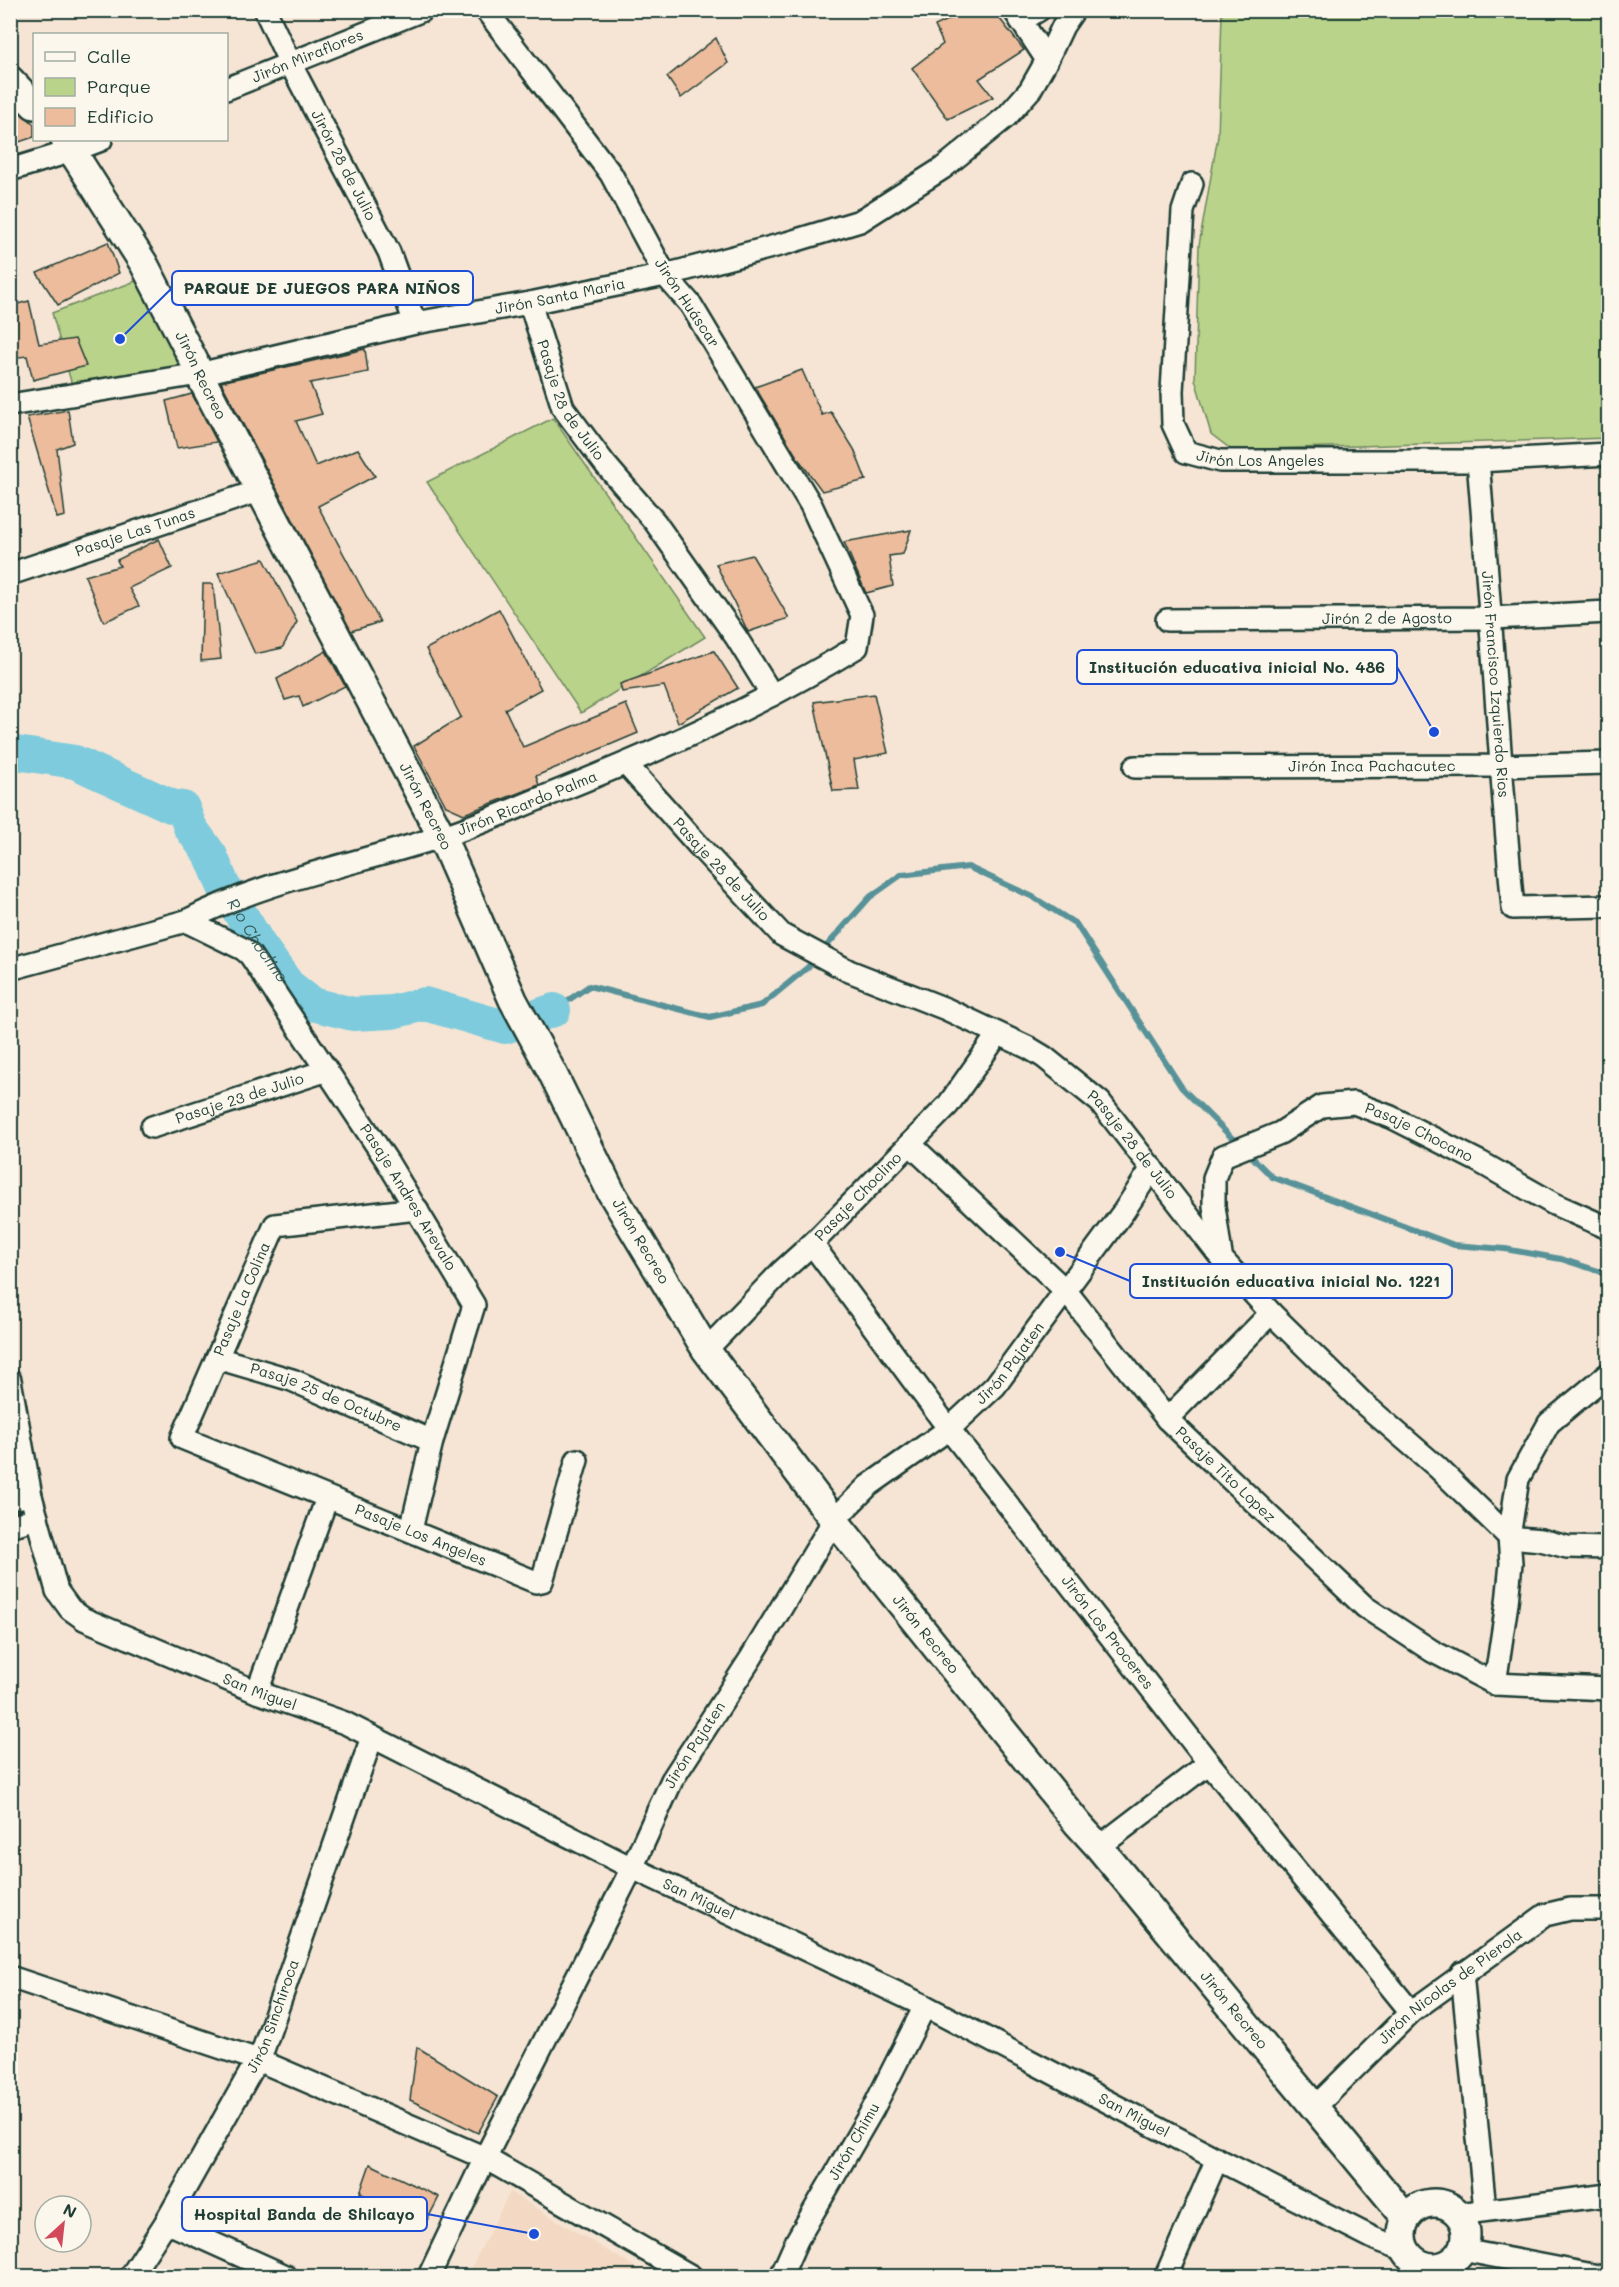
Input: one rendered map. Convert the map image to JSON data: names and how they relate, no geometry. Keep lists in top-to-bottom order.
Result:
{
  "streets": {
    "main road": ["Jirón Recreo"],
    "street": [
      "Jirón Miraflores",
      "Jirón 28 de Julio",
      "Jirón Santa Maria",
      "Jirón Huáscar",
      "Pasaje 28 de Julio",
      "Jirón Los Angeles",
      "Pasaje Las Tunas",
      "Jirón 2 de Agosto",
      "Jirón Francisco Izquierdo Rios",
      "Jirón Inca Pachacutec",
      "Jirón Ricardo Palma",
      "Pasaje 23 de Julio",
      "Pasaje Chocano",
      "Pasaje Andres Arevalo",
      "Pasaje Choclino",
      "Pasaje La Colina",
      "Jirón Pajaten",
      "Pasaje 25 de Octubre",
      "Pasaje Tito Lopez",
      "Pasaje Los Angeles",
      "Jirón Los Proceres",
      "San Miguel",
      "Jirón Nicolas de Pierola",
      "Jirón Sinchiroca",
      "Jirón Chimu"
    ]
  },
  "crossings": [
    ["Jirón Miraflores", "Jirón 28 de Julio"],
    ["Jirón 28 de Julio", "Jirón Santa Maria"],
    ["Jirón Santa Maria", "Jirón Huáscar"],
    ["Jirón Santa Maria", "Jirón Recreo"],
    ["Jirón Santa Maria", "Pasaje 28 de Julio"],
    ["Jirón Huáscar", "Jirón Ricardo Palma"],
    ["Jirón Recreo", "Pasaje Las Tunas"],
    ["Jirón Recreo", "Jirón Ricardo Palma"],
    ["Jirón Recreo", "Pasaje Choclino"],
    ["Jirón Recreo", "Jirón Pajaten"],
    ["Jirón Recreo", "San Miguel"],
    ["Jirón Recreo", "Jirón Nicolas de Pierola"],
    ["Pasaje 28 de Julio", "Jirón Ricardo Palma"],
    ["Pasaje 28 de Julio", "Pasaje Chocano"],
    ["Pasaje 28 de Julio", "Pasaje Choclino"],
    ["Pasaje 28 de Julio", "Jirón Pajaten"],
    ["Jirón Los Angeles", "Jirón Francisco Izquierdo Rios"],
    ["Jirón 2 de Agosto", "Jirón Francisco Izquierdo Rios"],
    ["Jirón Francisco Izquierdo Rios", "Jirón Inca Pachacutec"],
    ["Jirón Ricardo Palma", "Pasaje Andres Arevalo"],
    ["Pasaje 23 de Julio", "Pasaje Andres Arevalo"],
    ["Pasaje Andres Arevalo", "Pasaje La Colina"],
    ["Pasaje Andres Arevalo", "Pasaje 25 de Octubre"],
    ["Pasaje Andres Arevalo", "Pasaje Los Angeles"],
    ["Pasaje Choclino", "Pasaje Tito Lopez"],
    ["Pasaje Choclino", "Jirón Los Proceres"],
    ["Pasaje La Colina", "Pasaje 25 de Octubre"],
    ["Pasaje La Colina", "Pasaje Los Angeles"],
    ["Jirón Pajaten", "Pasaje Tito Lopez"],
    ["Jirón Pajaten", "Jirón Los Proceres"],
    ["Jirón Pajaten", "San Miguel"],
    ["Jirón Los Proceres", "Jirón Nicolas de Pierola"],
    ["San Miguel", "Jirón Sinchiroca"],
    ["San Miguel", "Jirón Chimu"]
  ],
  "water": ["Rio Choclino"],
  "places": [
    "PARQUE DE JUEGOS PARA NIÑOS",
    "Institución educativa inicial No. 486",
    "Institución educativa inicial No. 1221",
    "Hospital Banda de Shilcayo"
  ],
  "legend": ["Calle", "Parque", "Edificio"],
  "north": "top right"
}
